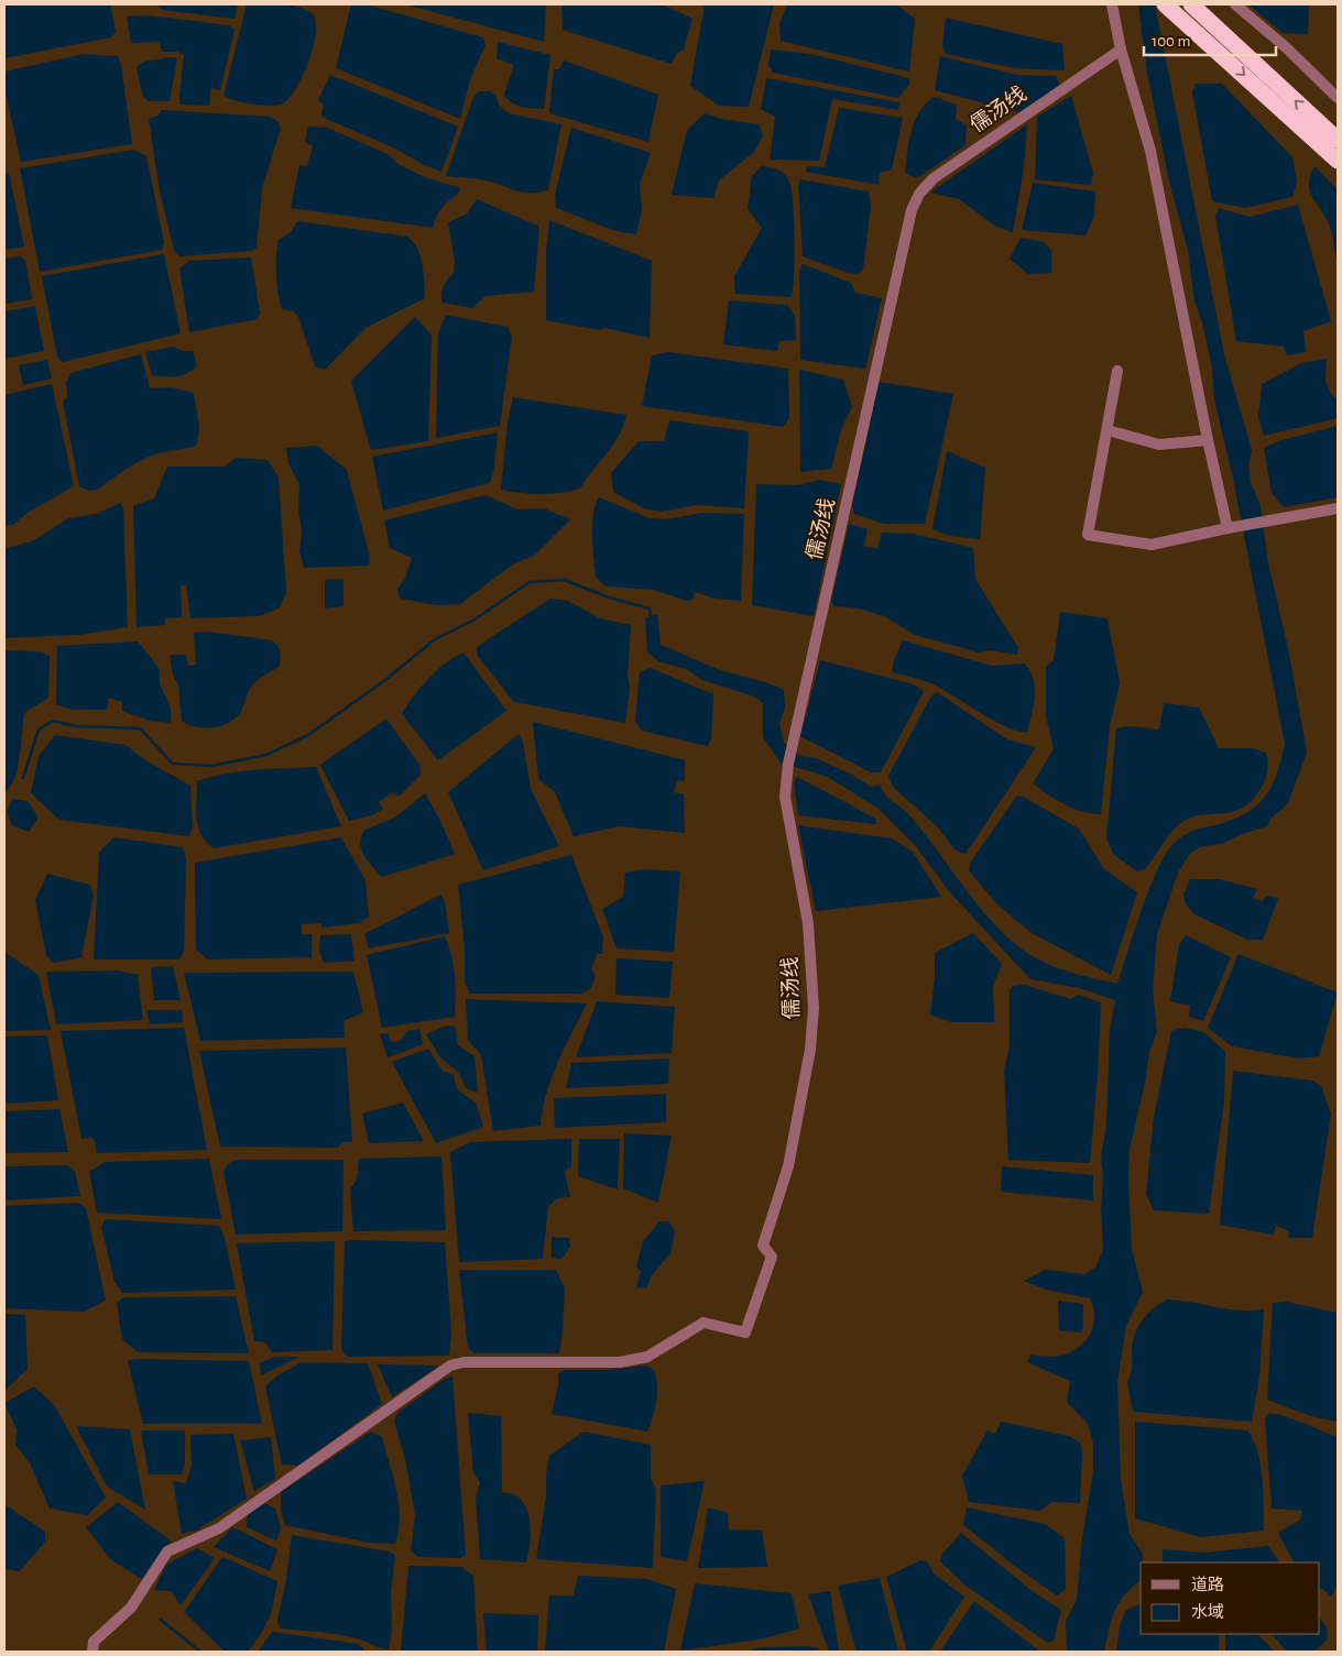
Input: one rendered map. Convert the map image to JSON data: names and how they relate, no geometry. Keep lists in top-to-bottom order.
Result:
{
  "streets": {
    "street": ["儒汤线"]
  },
  "legend": ["道路", "水域"],
  "scale_bar": "100 m"
}
